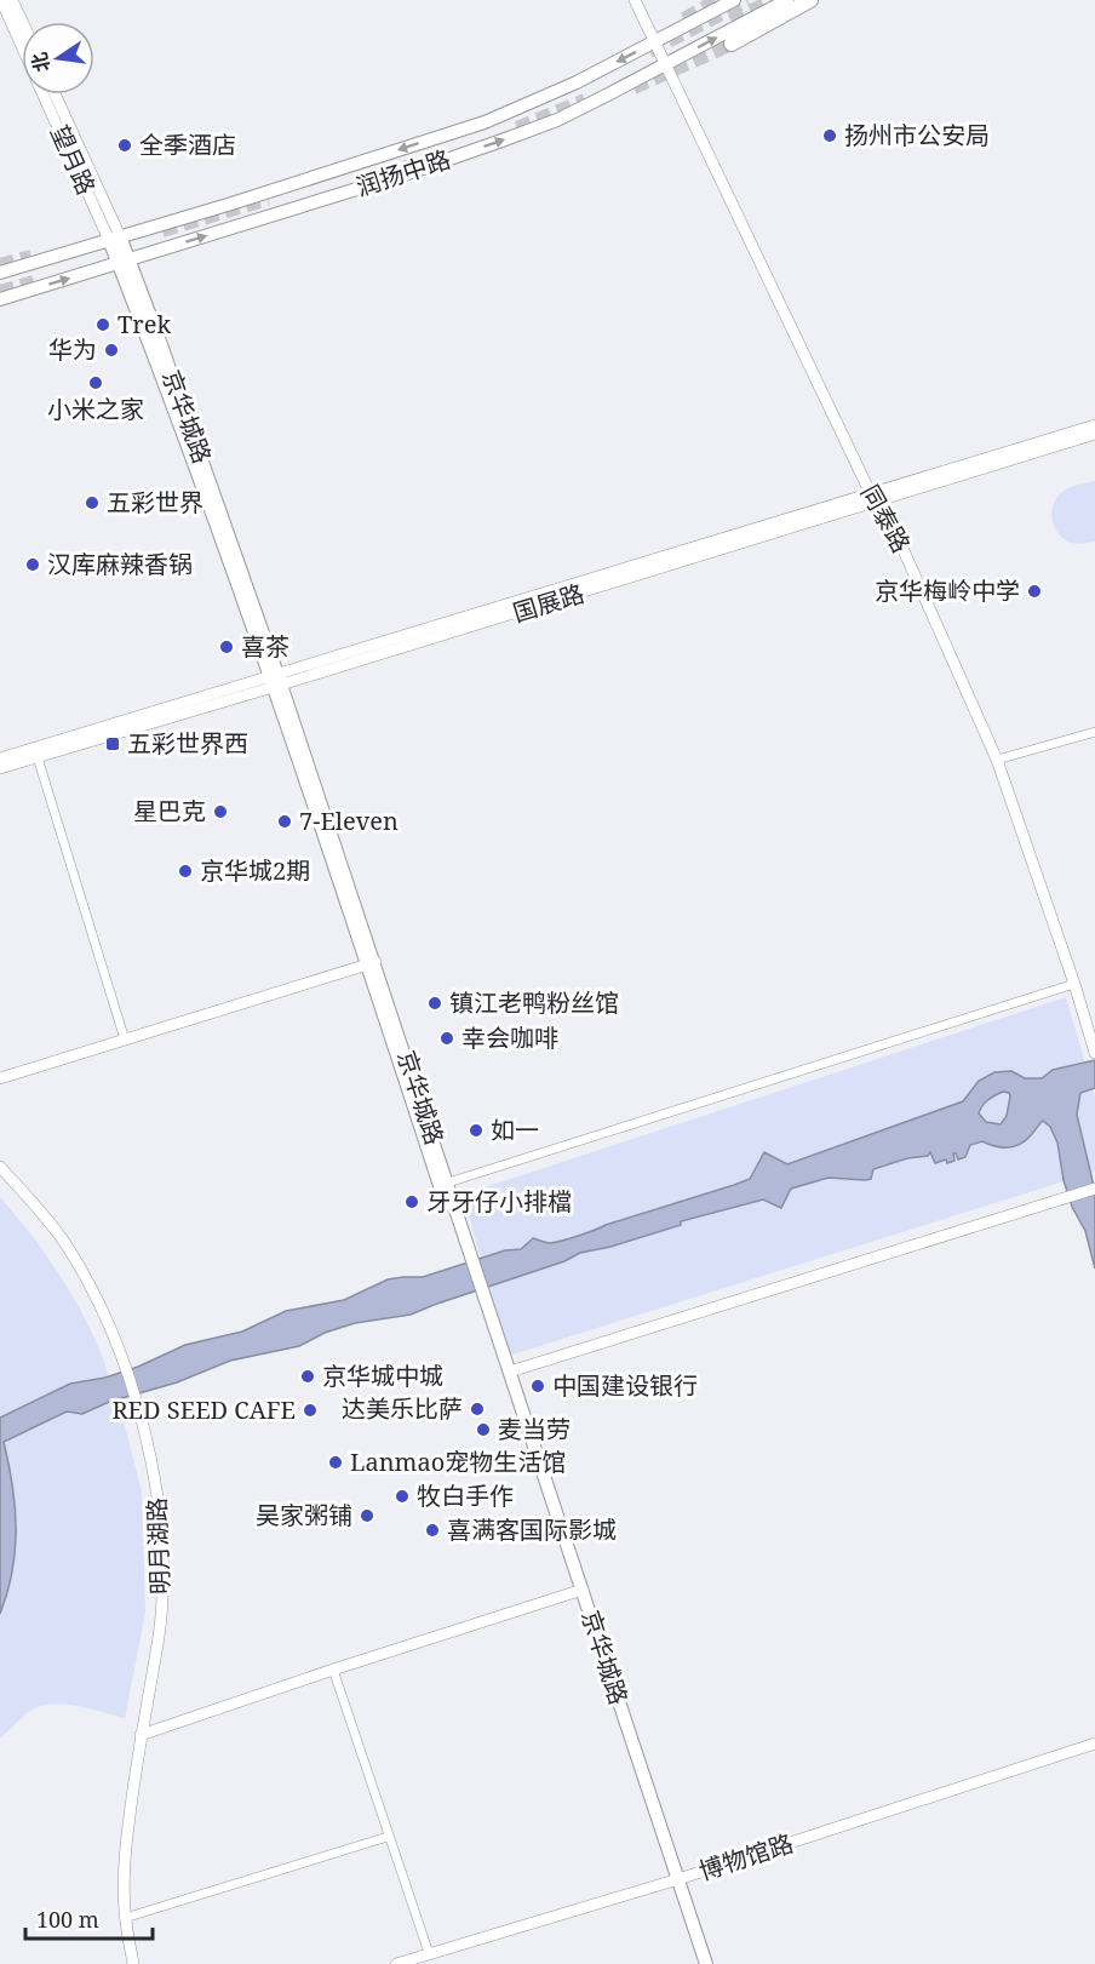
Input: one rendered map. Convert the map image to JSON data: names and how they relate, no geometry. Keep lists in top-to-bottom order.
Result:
{
  "streets": {
    "main road": ["润扬中路", "京华城路"],
    "street": [
      "望月路",
      "同泰路",
      "国展路",
      "明月湖路",
      "博物馆路"
    ]
  },
  "crossings": [
    ["望月路", "润扬中路"],
    ["望月路", "京华城路"],
    ["润扬中路", "京华城路"],
    ["润扬中路", "同泰路"],
    ["京华城路", "国展路"],
    ["京华城路", "博物馆路"],
    ["同泰路", "国展路"]
  ],
  "places": {
    "other": [
      "扬州市公安局",
      "全季酒店",
      "Trek",
      "华为",
      "小米之家",
      "五彩世界",
      "汉库麻辣香锅",
      "京华梅岭中学",
      "喜茶",
      "星巴克",
      "7-Eleven",
      "京华城2期",
      "镇江老鸭粉丝馆",
      "幸会咖啡",
      "如一",
      "牙牙仔小排檔",
      "京华城中城",
      "中国建设银行",
      "达美乐比萨",
      "RED SEED CAFE",
      "麦当劳",
      "Lanmao宠物生活馆",
      "牧白手作",
      "吴家粥铺",
      "喜满客国际影城"
    ],
    "transit": ["五彩世界西"]
  },
  "scale_bar": "100 m",
  "north": "left"
}
